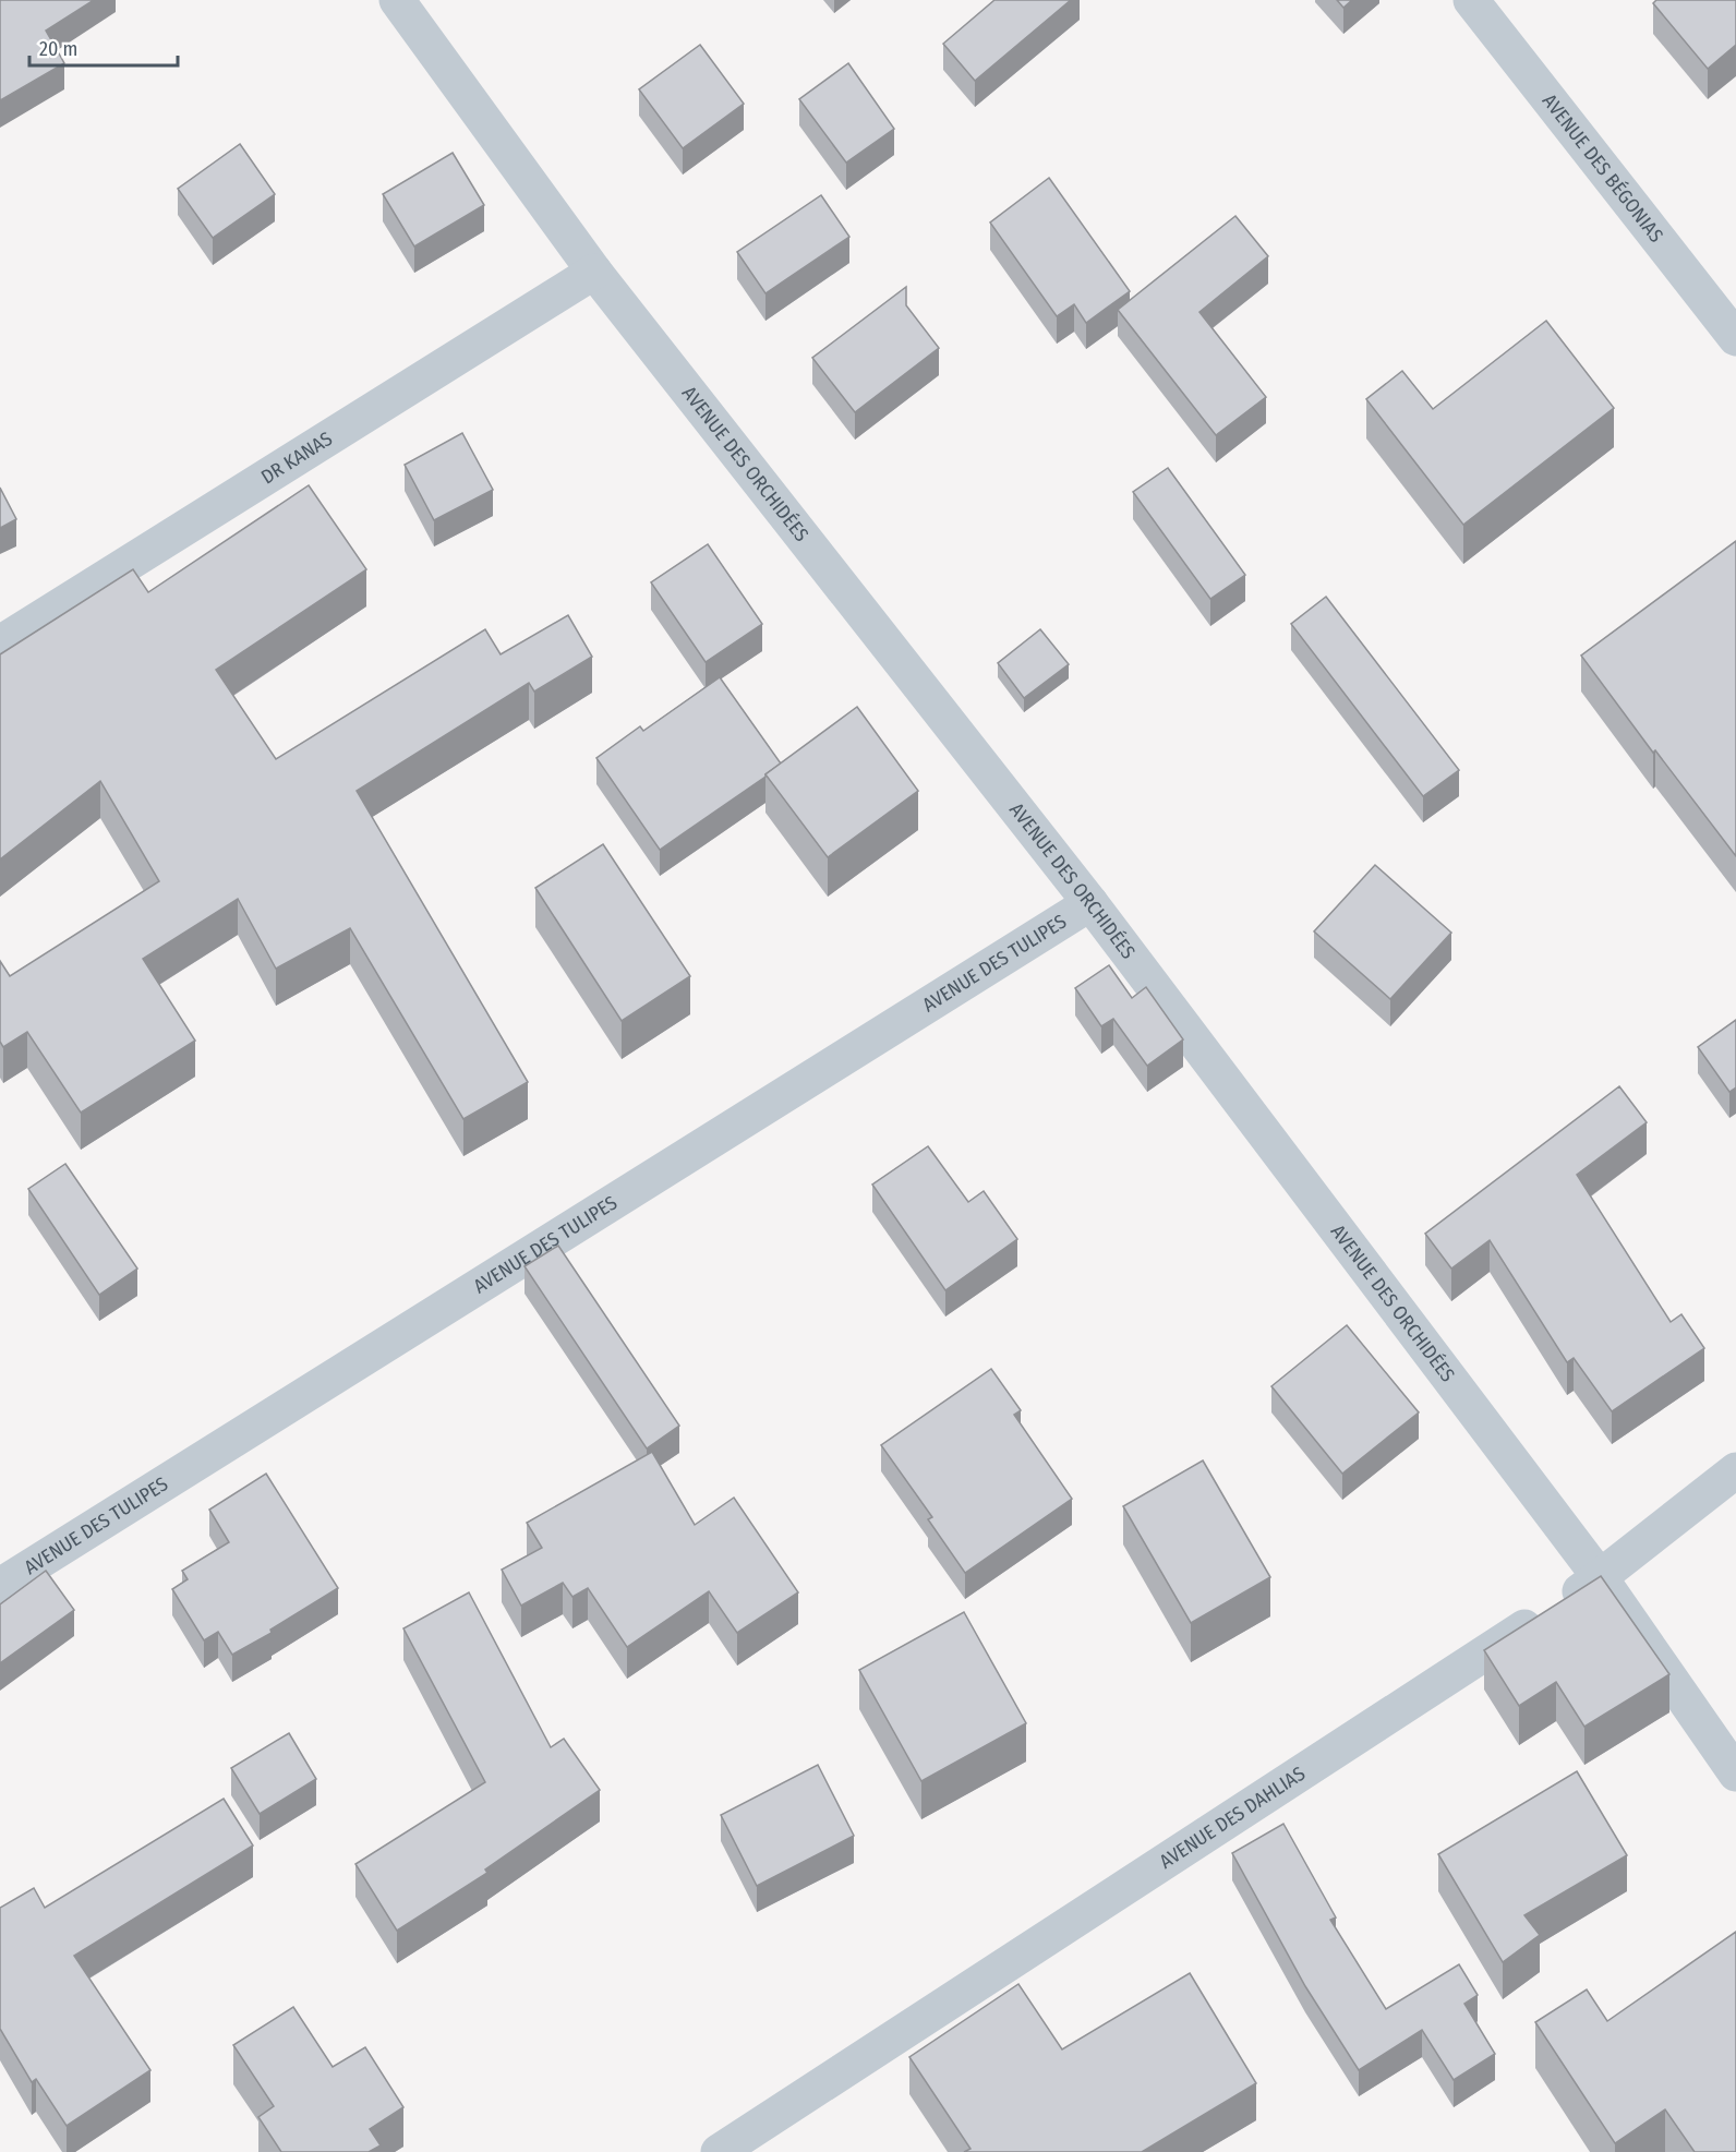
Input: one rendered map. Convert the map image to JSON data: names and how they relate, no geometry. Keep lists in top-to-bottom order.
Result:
{
  "streets": {
    "street": [
      "AVENUE DES BÉGONIAS",
      "DR KANAS",
      "AVENUE DES ORCHIDÉES",
      "AVENUE DES TULIPES",
      "AVENUE DES DAHLIAS"
    ]
  },
  "crossings": [
    ["DR KANAS", "AVENUE DES ORCHIDÉES"],
    ["AVENUE DES ORCHIDÉES", "AVENUE DES TULIPES"],
    ["AVENUE DES ORCHIDÉES", "AVENUE DES DAHLIAS"]
  ],
  "scale_bar": "20 m"
}
